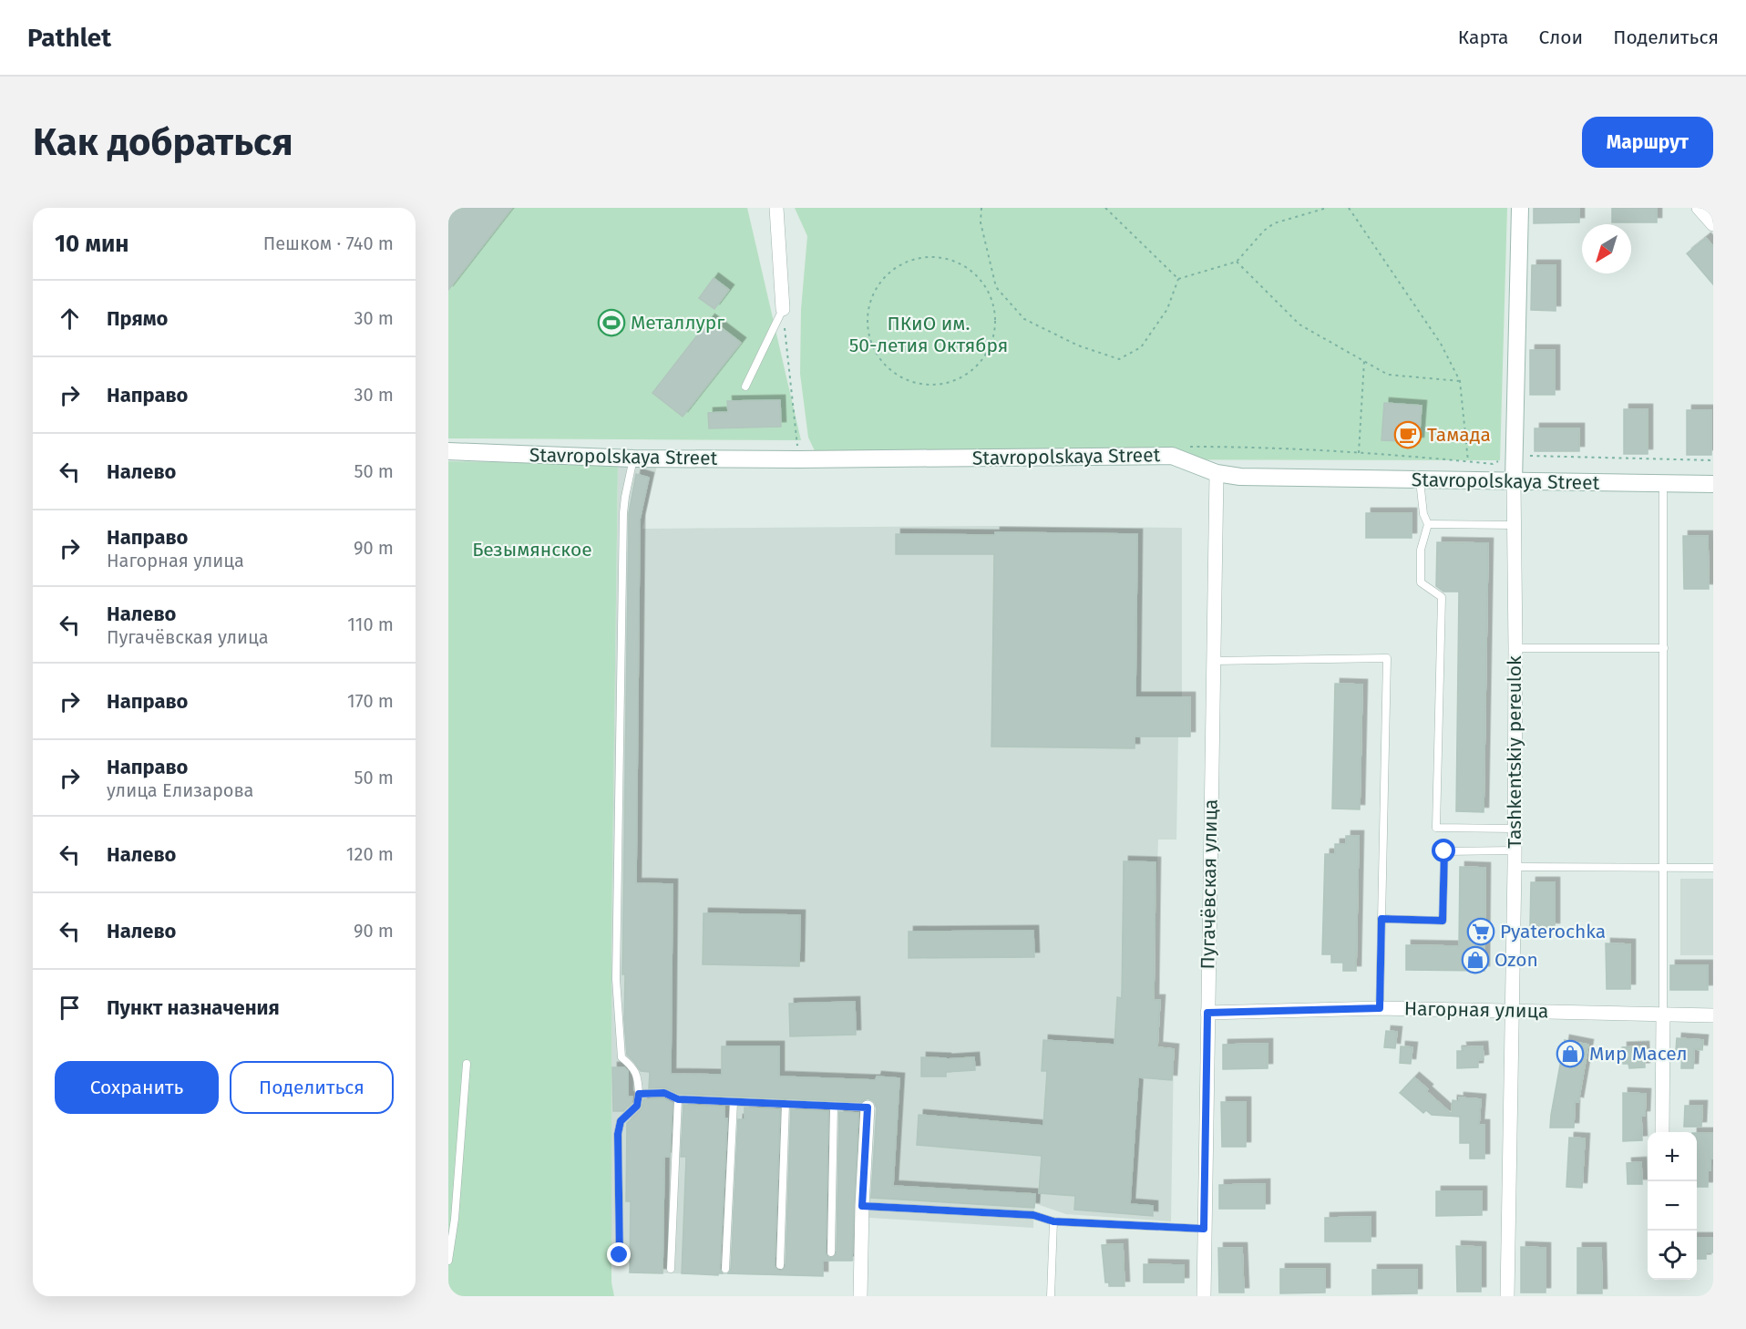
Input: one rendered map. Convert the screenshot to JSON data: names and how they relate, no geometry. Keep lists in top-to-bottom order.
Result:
{
  "streets": {
    "street": [
      "Stavropolskaya Street",
      "Tashkentskiy pereulok",
      "Пугачёвская улица",
      "Нагорная улица"
    ]
  },
  "crossings": [
    ["Stavropolskaya Street", "Tashkentskiy pereulok"],
    ["Stavropolskaya Street", "Пугачёвская улица"],
    ["Tashkentskiy pereulok", "Нагорная улица"],
    ["Пугачёвская улица", "Нагорная улица"]
  ],
  "parks": ["ПКиО им. 50-летия Октября", "Безымянское"],
  "places": {
    "sports": ["Металлург"],
    "cafe": ["Тамада"],
    "supermarket": ["Pyaterochka"],
    "shop": ["Ozon", "Мир Масел"]
  },
  "north": "bottom left",
  "page": {
    "header": "Pathlet",
    "nav": ["Карта", "Слои", "Поделиться"],
    "buttons": [
      "Маршрут",
      ["Сохранить", "Поделиться"]
    ],
    "title": "Как добраться",
    "heading": ["10 мин", "Пешком · 740 m"],
    "list": [
      ["Прямо", "30 m"],
      ["Направо", "30 m"],
      ["Налево", "50 m"],
      ["Направо", "Нагорная улица", "90 m"],
      ["Налево", "Пугачёвская улица", "110 m"],
      ["Направо", "170 m"],
      ["Направо", "улица Елизарова", "50 m"],
      ["Налево", "120 m"],
      ["Налево", "90 m"],
      "Пункт назначения"
    ],
    "map_buttons": ["+", "−"]
  }
}
